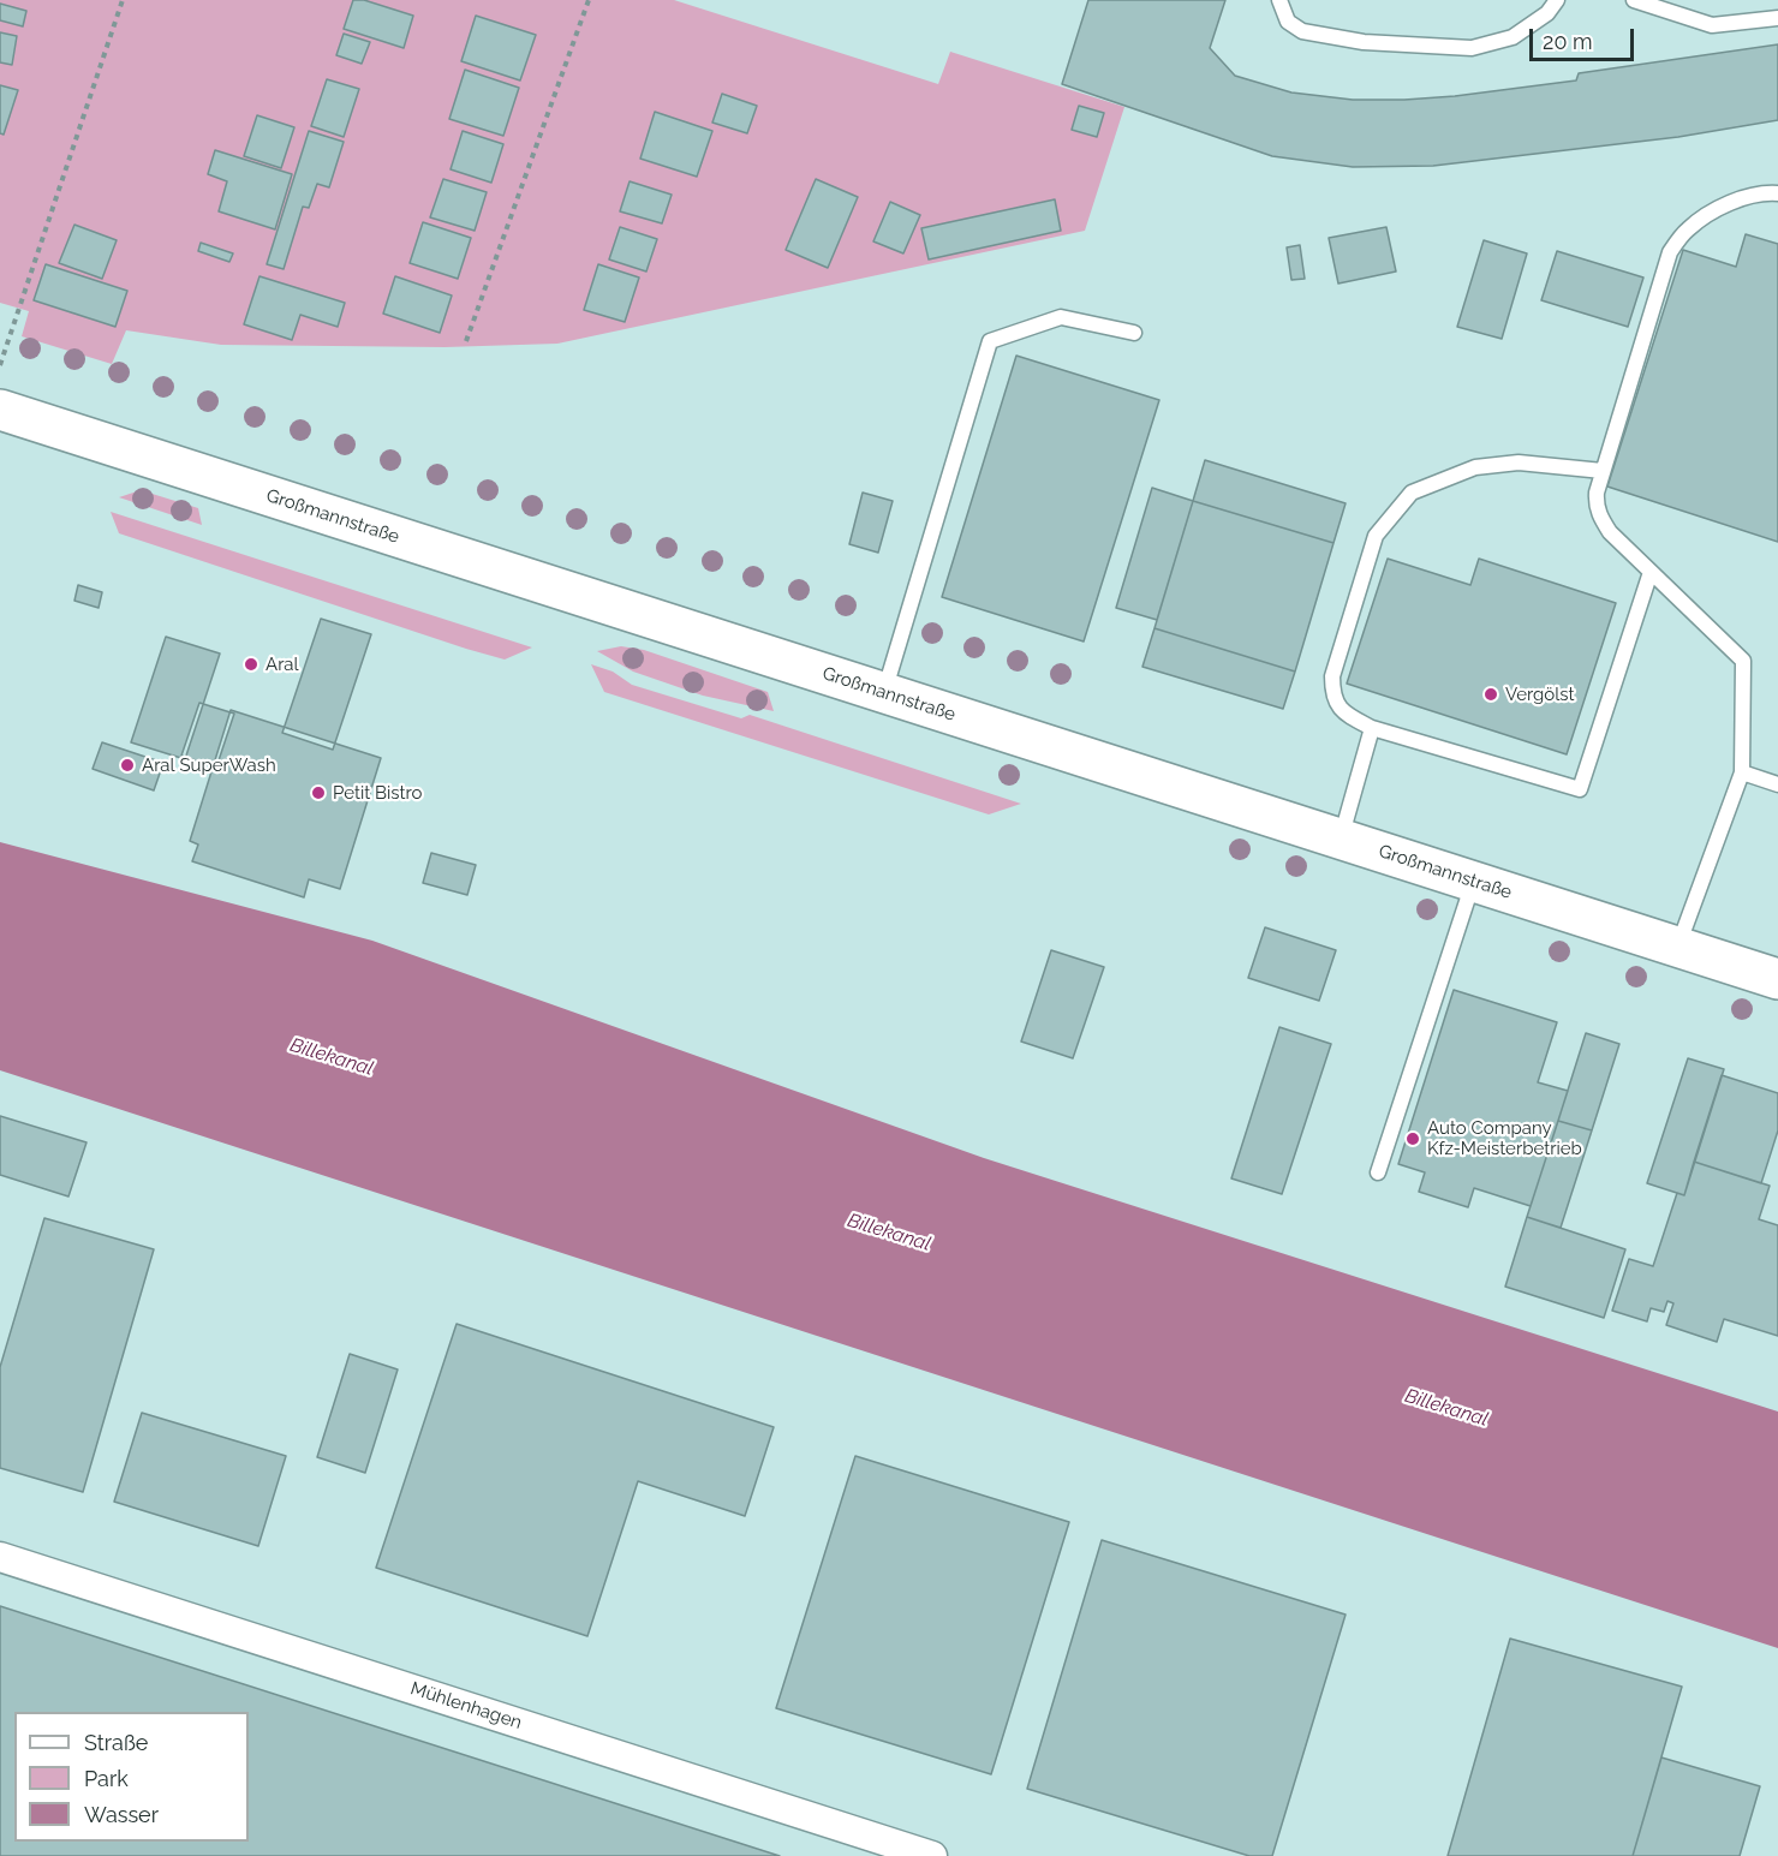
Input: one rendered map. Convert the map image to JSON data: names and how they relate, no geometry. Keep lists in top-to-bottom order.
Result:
{
  "streets": {
    "main road": ["Großmannstraße"],
    "street": ["Mühlenhagen"]
  },
  "water": ["Billekanal"],
  "places": [
    "Aral",
    "Vergölst",
    "Aral SuperWash",
    "Petit Bistro",
    "Auto Company Kfz-Meisterbetrieb"
  ],
  "legend": ["Straße", "Park", "Wasser"],
  "scale_bar": "20 m"
}
